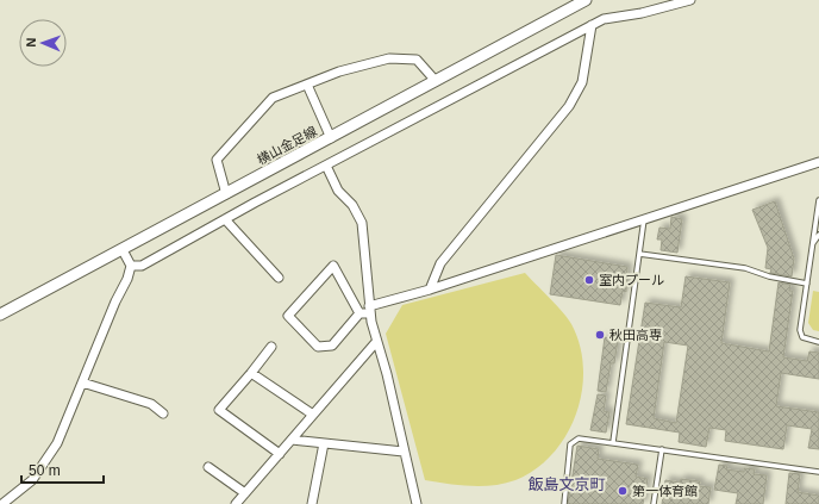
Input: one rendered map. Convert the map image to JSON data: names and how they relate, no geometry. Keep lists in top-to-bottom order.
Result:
{
  "streets": {
    "street": ["横山金足線"]
  },
  "districts": ["飯島文京町"],
  "places": ["室内プール", "秋田高専", "第一体育館"],
  "scale_bar": "50 m",
  "north": "left"
}
